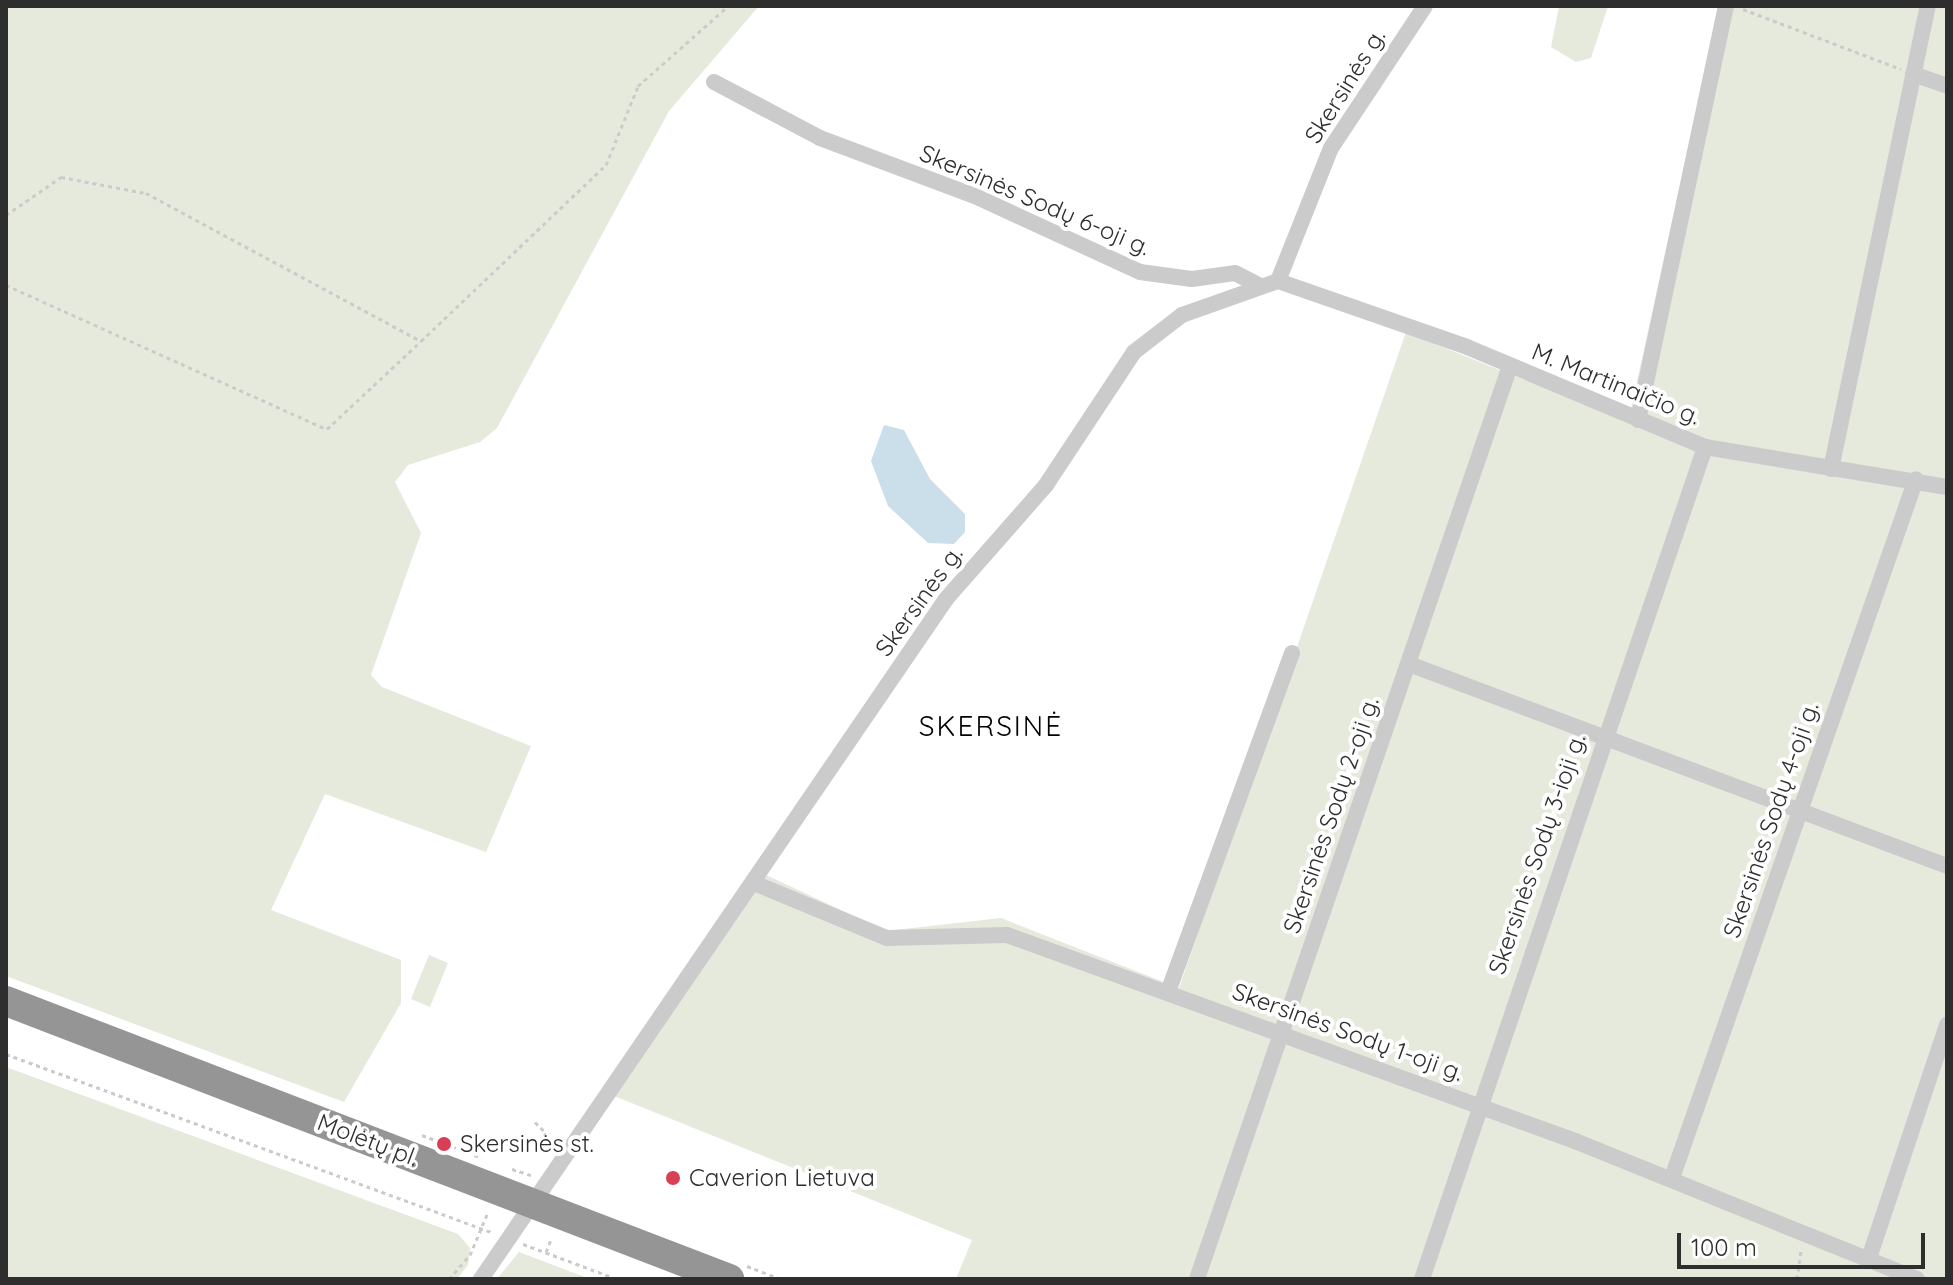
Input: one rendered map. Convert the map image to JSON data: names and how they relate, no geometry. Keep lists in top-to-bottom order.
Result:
{
  "streets": {
    "highway": ["Molėtų pl."],
    "street": [
      "Skersinės g.",
      "Skersinės Sodų 6-oji g.",
      "M. Martinaičio g.",
      "Skersinės Sodų 2-oji g.",
      "Skersinės Sodų 4-oji g.",
      "Skersinės Sodų 3-ioji g.",
      "Skersinės Sodų 1-oji g."
    ]
  },
  "crossings": [
    ["Skersinės g.", "Skersinės Sodų 6-oji g."],
    ["Skersinės g.", "M. Martinaičio g."],
    ["Skersinės g.", "Skersinės Sodų 1-oji g."],
    ["Skersinės g.", "Molėtų pl."],
    ["M. Martinaičio g.", "Skersinės Sodų 2-oji g."],
    ["M. Martinaičio g.", "Skersinės Sodų 4-oji g."],
    ["M. Martinaičio g.", "Skersinės Sodų 3-ioji g."],
    ["Skersinės Sodų 2-oji g.", "Skersinės Sodų 1-oji g."],
    ["Skersinės Sodų 4-oji g.", "Skersinės Sodų 1-oji g."],
    ["Skersinės Sodų 3-ioji g.", "Skersinės Sodų 1-oji g."]
  ],
  "districts": ["SKERSINĖ"],
  "places": ["Skersinės st.", "Caverion Lietuva"],
  "scale_bar": "100 m"
}
